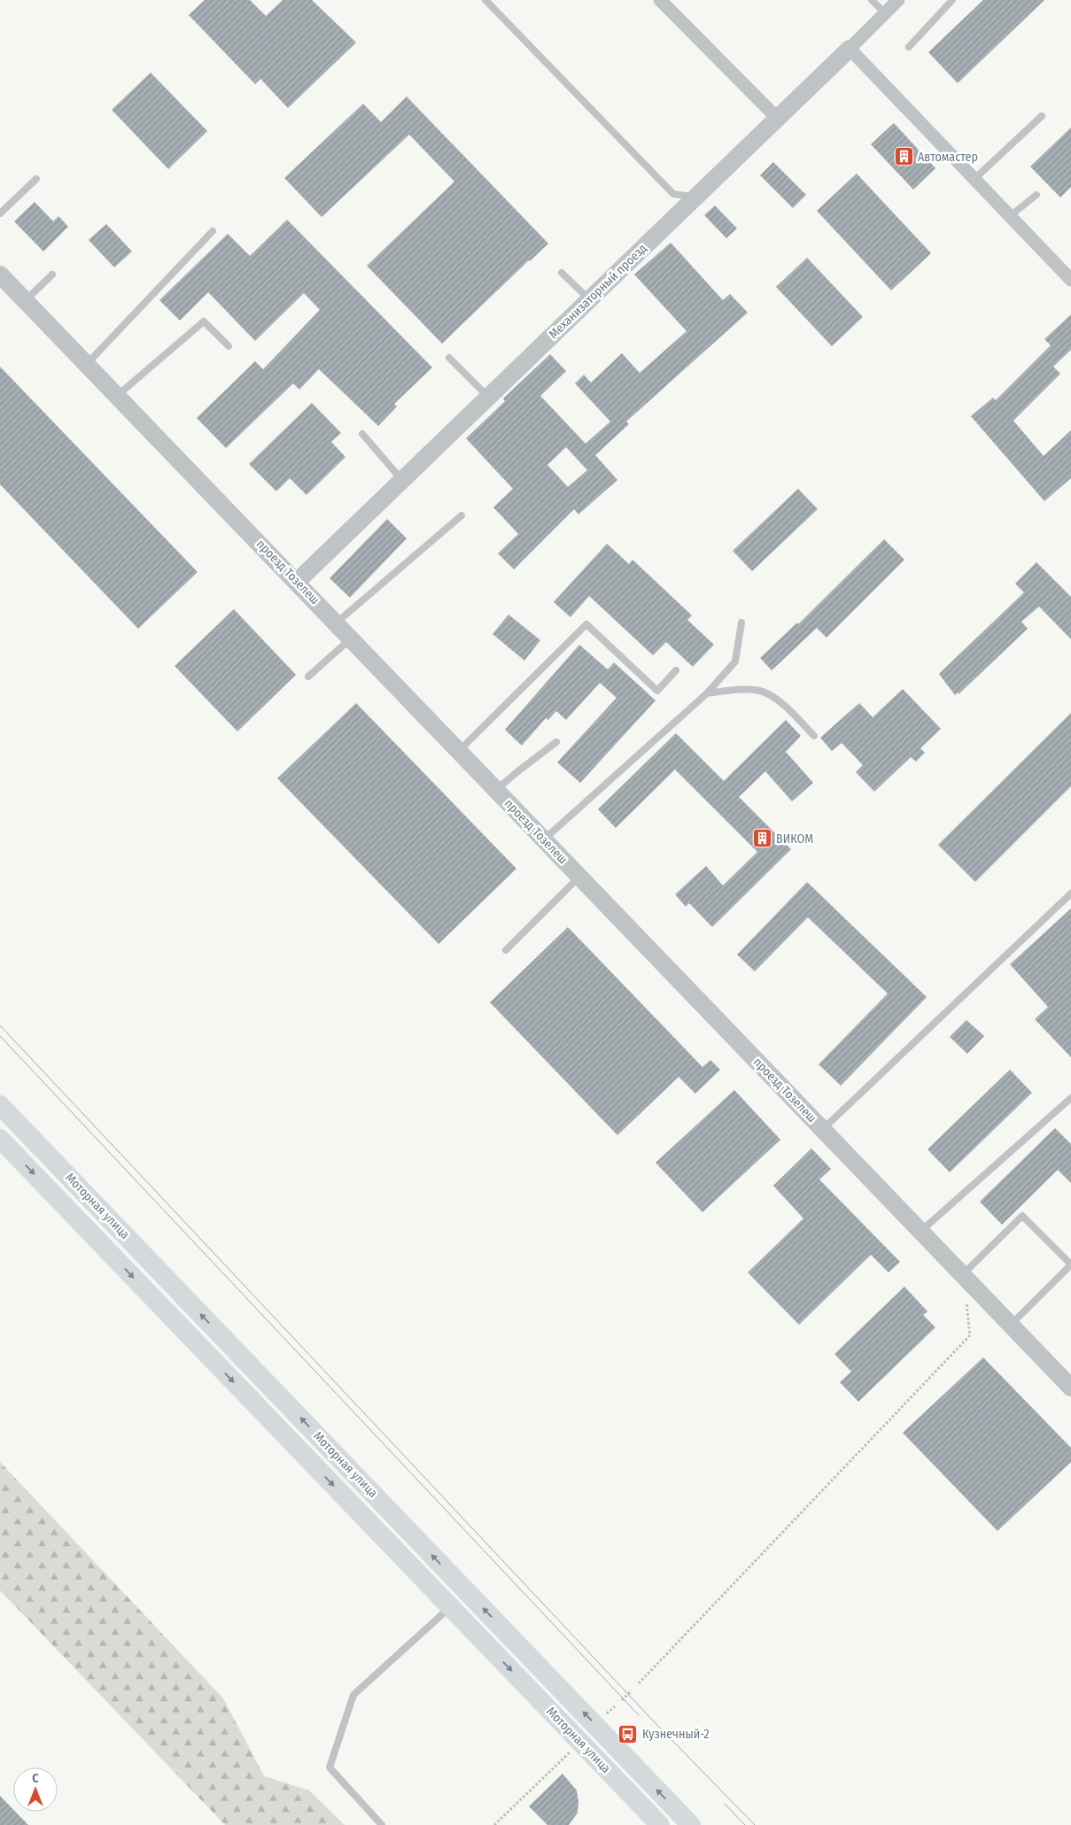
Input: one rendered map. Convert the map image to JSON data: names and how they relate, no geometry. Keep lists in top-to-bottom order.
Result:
{
  "streets": {
    "main road": ["Моторная улица"],
    "street": ["Механизаторный проезд", "проезд Тозелеш"]
  },
  "crossings": [
    ["Механизаторный проезд", "проезд Тозелеш"]
  ],
  "places": {
    "building": ["Автомастер", "ВИКОМ"],
    "bus stop": ["Кузнечный-2"]
  },
  "north": "top"
}
